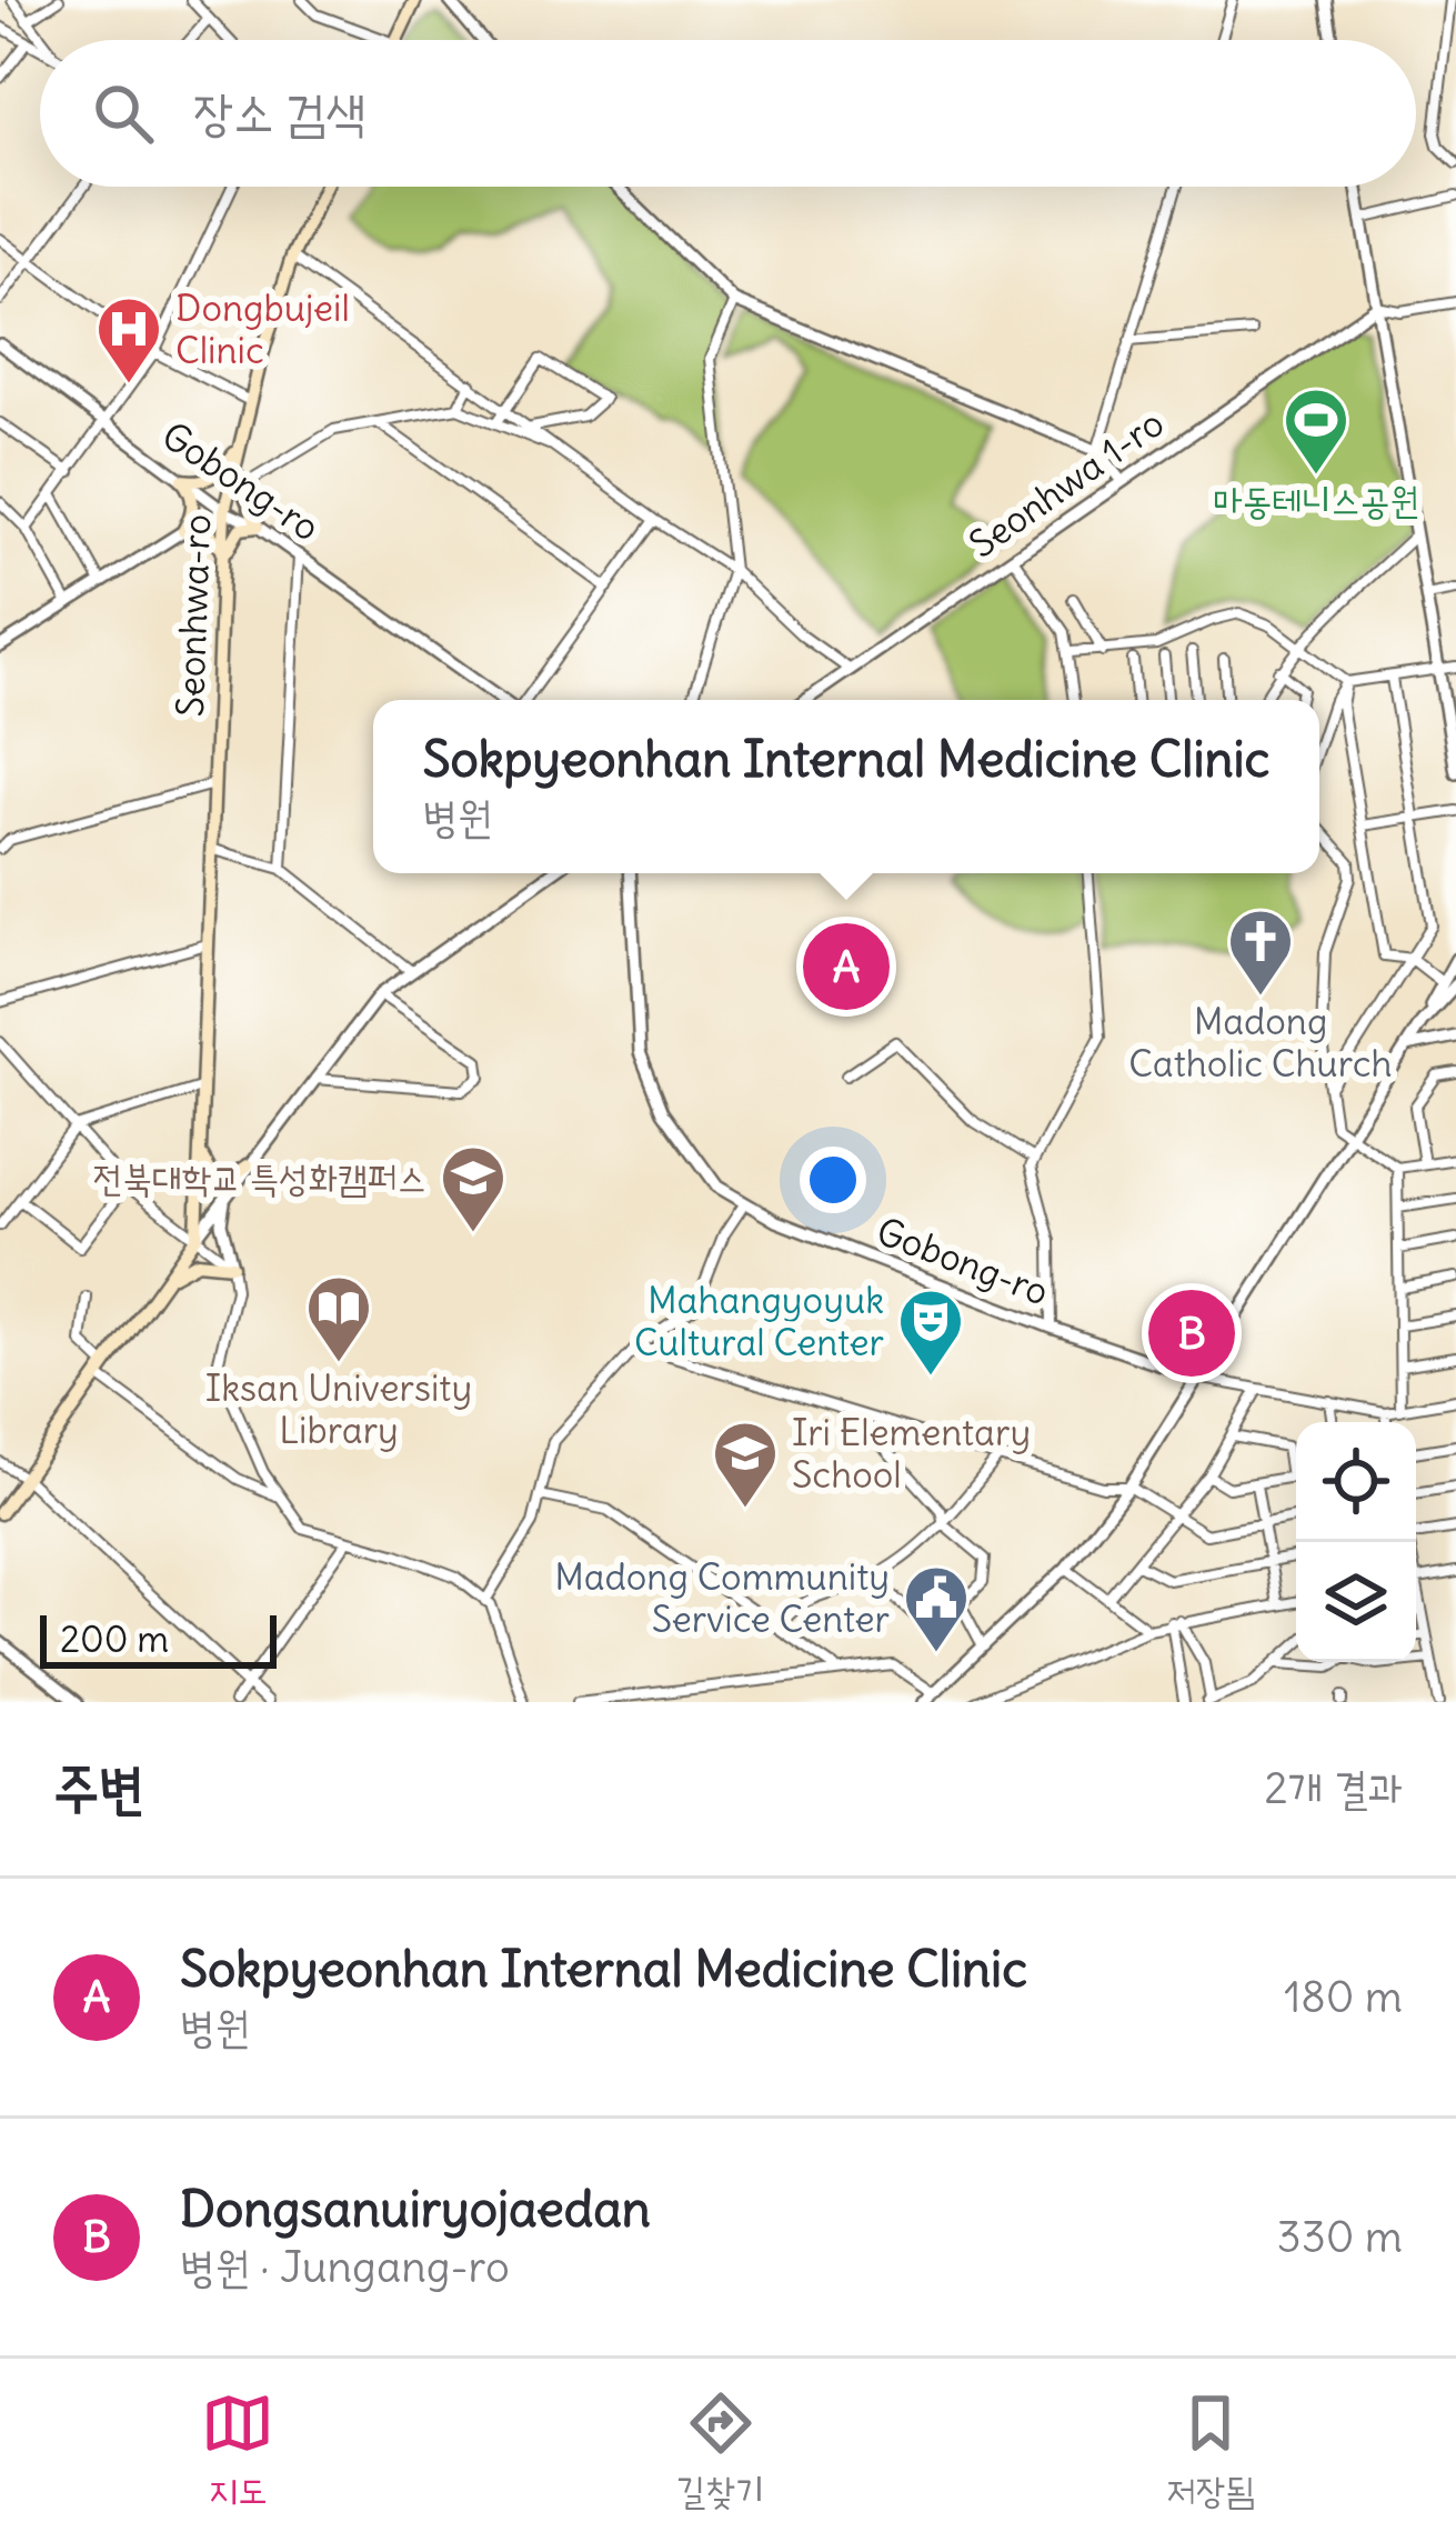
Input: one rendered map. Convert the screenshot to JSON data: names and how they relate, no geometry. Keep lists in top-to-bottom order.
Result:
{
  "streets": {
    "main road": ["Seonhwa-ro"],
    "street": ["Gobong-ro", "Seonhwa 1-ro"]
  },
  "crossings": [
    ["Gobong-ro", "Seonhwa-ro"]
  ],
  "places": {
    "hospital": ["Dongbujeil Clinic"],
    "sports": ["마동테니스공원"],
    "church": ["Madong Catholic Church"],
    "school or university": ["전북대학교 특성화캠퍼스", "Iri Elementary School"],
    "library": ["Iksan University Library"],
    "theatre": ["Mahangyoyuk Cultural Center"],
    "public building": ["Madong Community Service Center"]
  },
  "scale_bar": "200 m",
  "page": {
    "search": "장소 검색",
    "popup": ["Sokpyeonhan Internal Medicine Clinic", "병원"],
    "pins": ["A", "B"],
    "scale": "200 m",
    "heading": ["주변", "2개 결과"],
    "list": [
      {
        "mark": "A",
        "name": "Sokpyeonhan Internal Medicine Clinic",
        "note": "병원",
        "value": "180 m"
      },
      {
        "mark": "B",
        "name": "Dongsanuiryojaedan",
        "note": "병원 · Jungang-ro",
        "value": "330 m"
      }
    ],
    "nav": ["지도", "길찾기", "저장됨"]
  }
}
